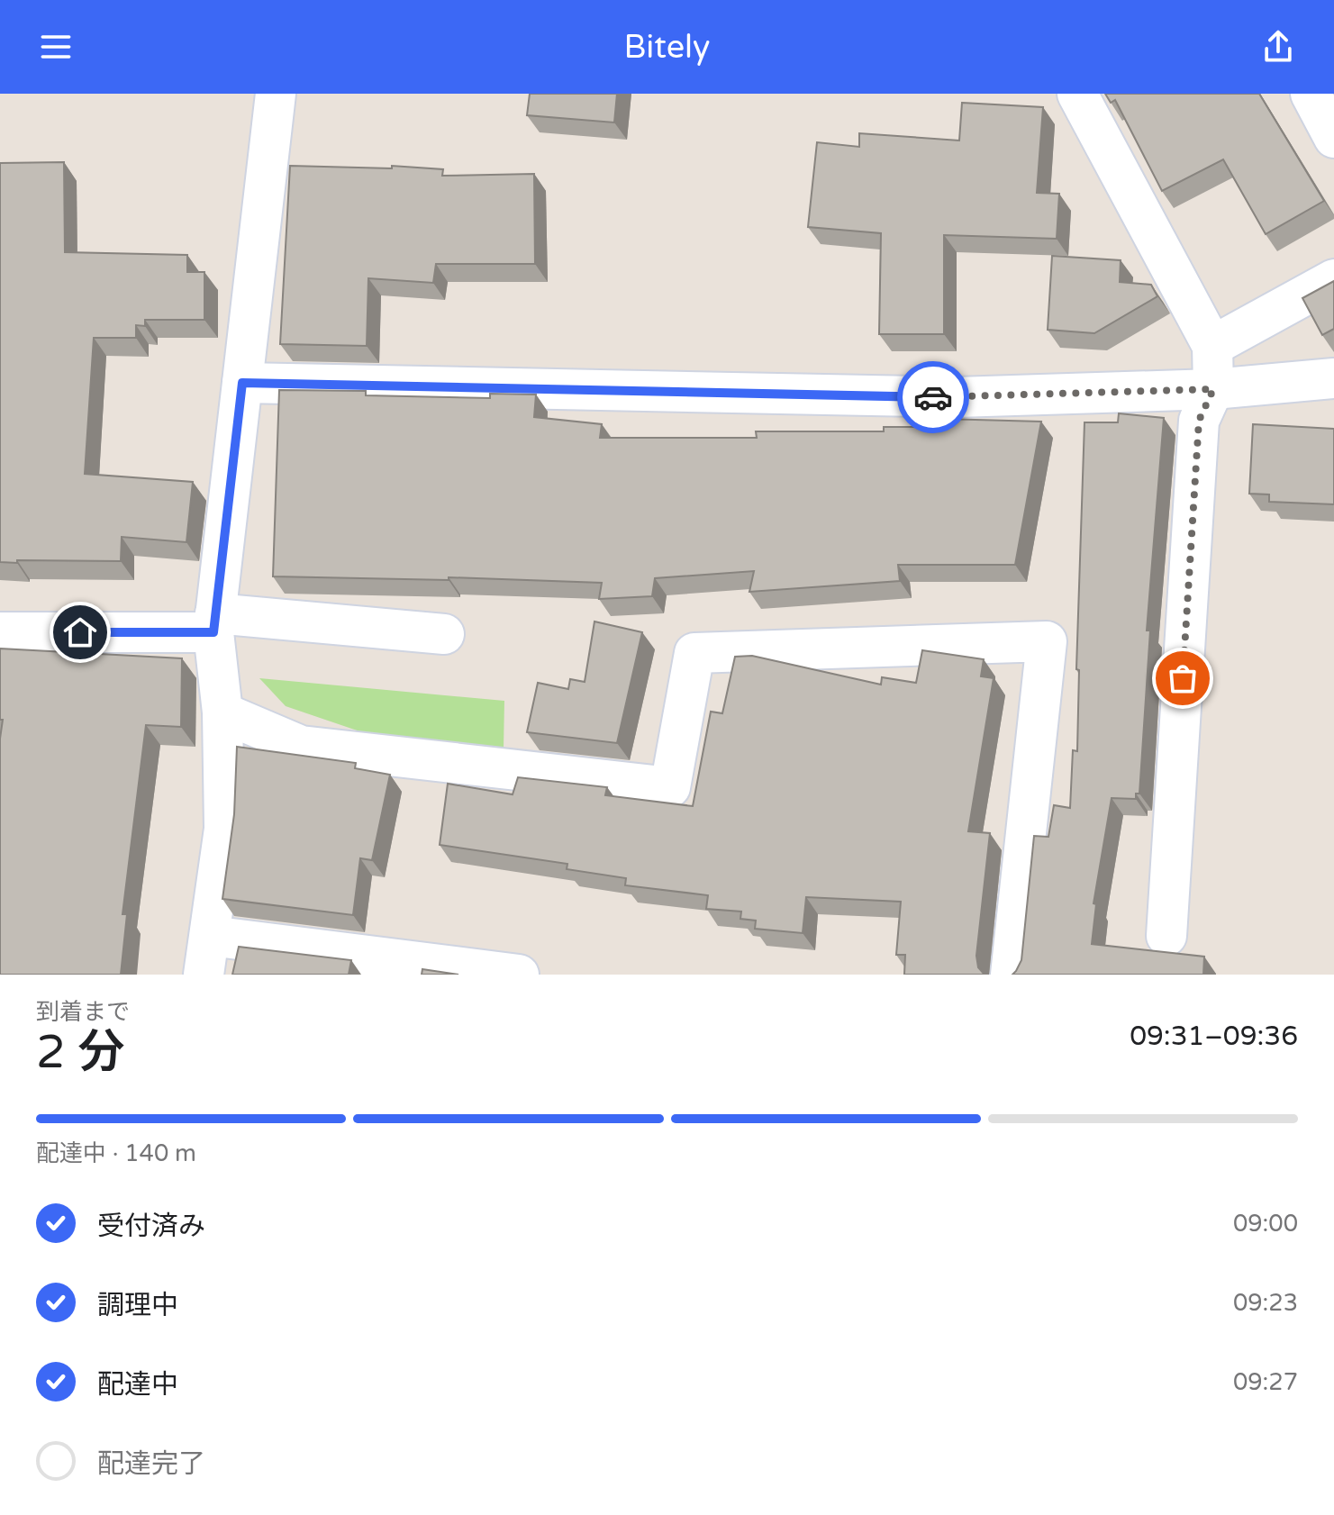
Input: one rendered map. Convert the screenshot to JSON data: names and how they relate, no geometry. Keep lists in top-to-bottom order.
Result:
{
  "page": {
    "header": "Bitely",
    "heading": ["2 分", "到着まで", "09:31–09:36"],
    "bar": "配達中 · 140 m",
    "list": [
      ["受付済み", "09:00"],
      ["調理中", "09:23"],
      ["配達中", "09:27"],
      "配達完了"
    ]
  }
}
